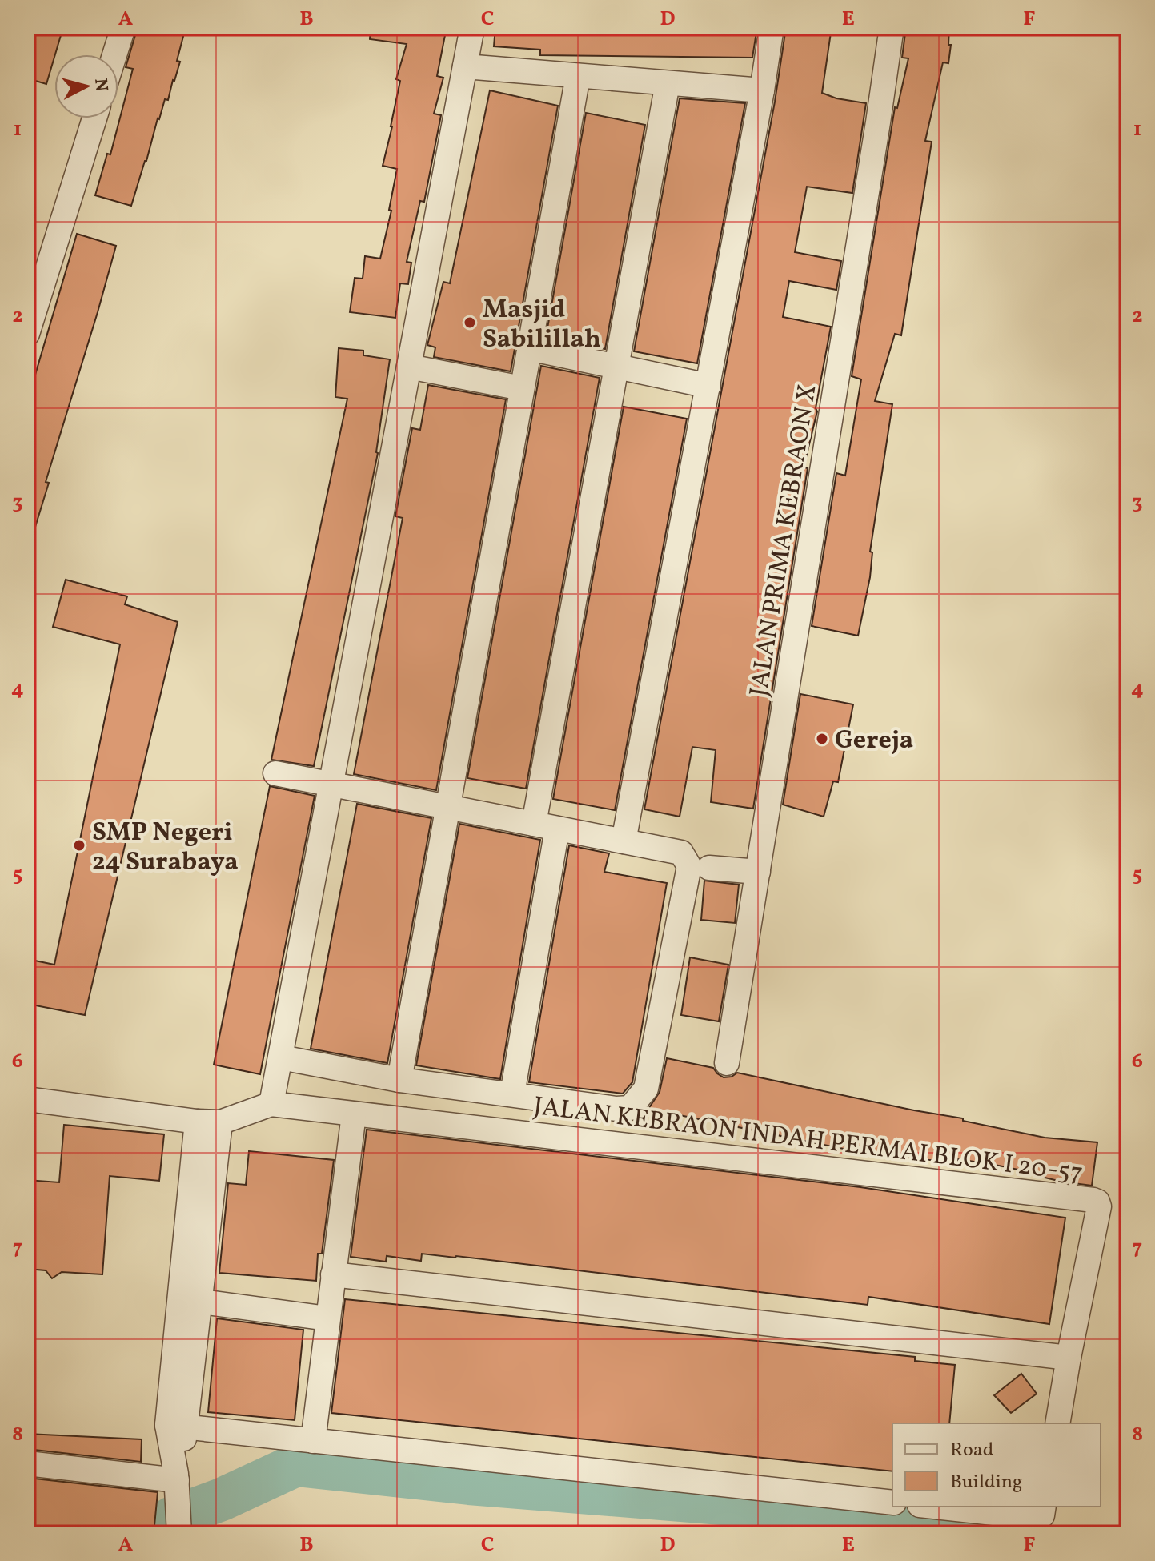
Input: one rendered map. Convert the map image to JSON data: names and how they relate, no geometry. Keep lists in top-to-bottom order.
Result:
{
  "streets": {
    "street": ["JALAN PRIMA KEBRAON X", "JALAN KEBRAON INDAH PERMAI BLOK I 20-57"]
  },
  "places": ["Masjid Sabilillah", "Gereja", "SMP Negeri 24 Surabaya"],
  "legend": ["Road", "Building"],
  "north": "right",
  "grid": {
    "columns": [
      "A",
      "B",
      "C",
      "D",
      "E",
      "F"
    ],
    "rows": [
      "1",
      "2",
      "3",
      "4",
      "5",
      "6",
      "7",
      "8"
    ]
  }
}
